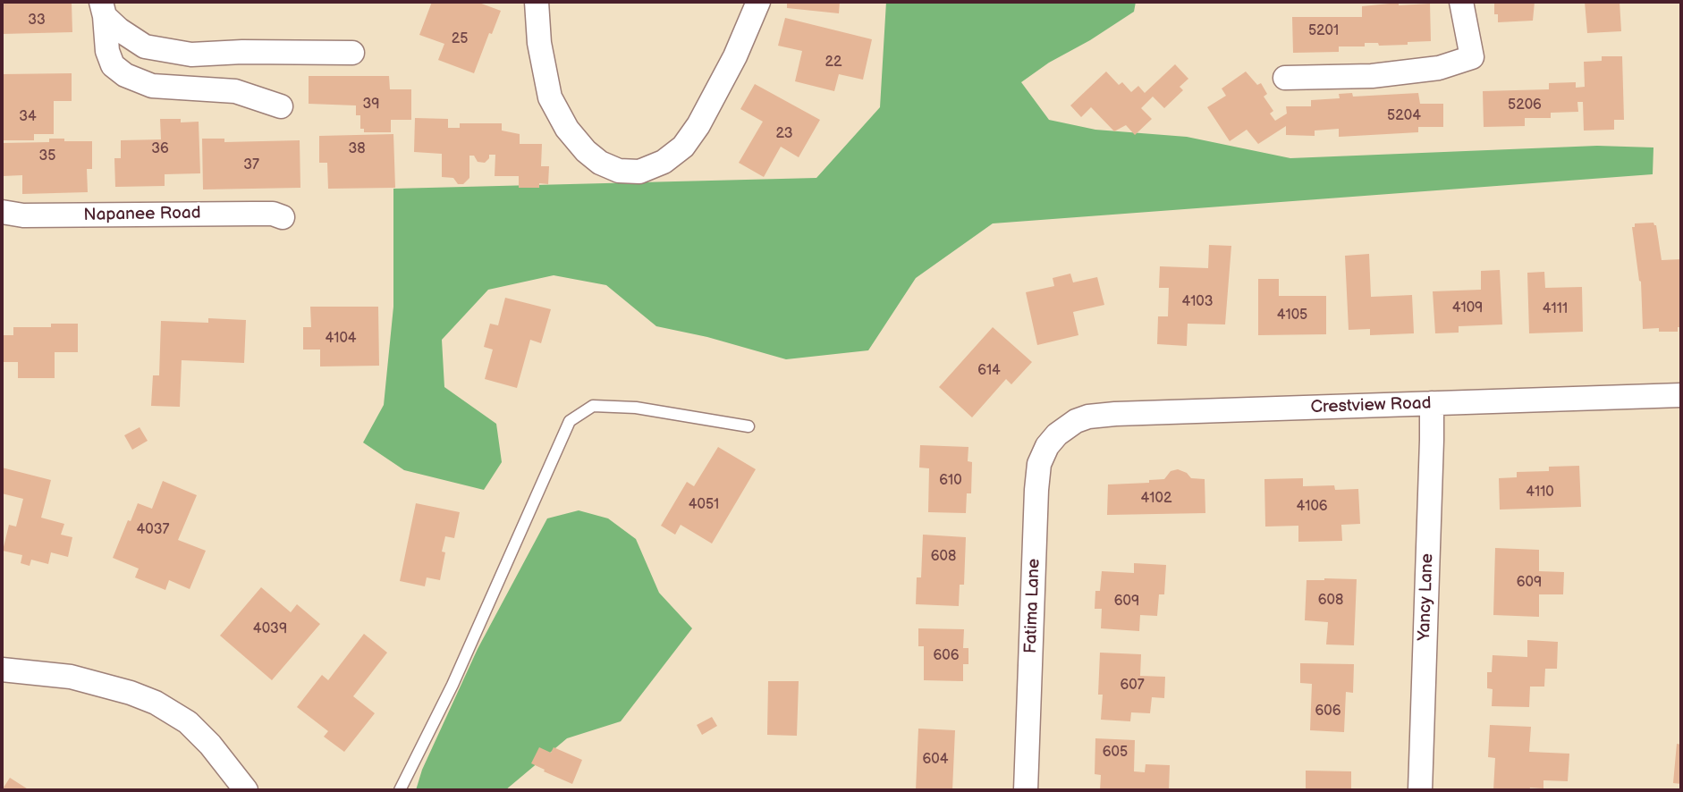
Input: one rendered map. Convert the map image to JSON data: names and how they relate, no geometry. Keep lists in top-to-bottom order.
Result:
{
  "streets": {
    "street": [
      "Napanee Road",
      "Crestview Road",
      "Yancy Lane",
      "Fatima Lane"
    ]
  },
  "crossings": [
    ["Crestview Road", "Yancy Lane"],
    ["Crestview Road", "Fatima Lane"]
  ],
  "house_numbers": [
    "33",
    "5201",
    "25",
    "22",
    "39",
    "5206",
    "5204",
    "34",
    "23",
    "36",
    "38",
    "35",
    "37",
    "4103",
    "4109",
    "4111",
    "4105",
    "4104",
    "614",
    "610",
    "4110",
    "4102",
    "4051",
    "4106",
    "4037",
    "608",
    "609",
    "608",
    "609",
    "4039",
    "606",
    "607",
    "606",
    "605",
    "604"
  ]
}
